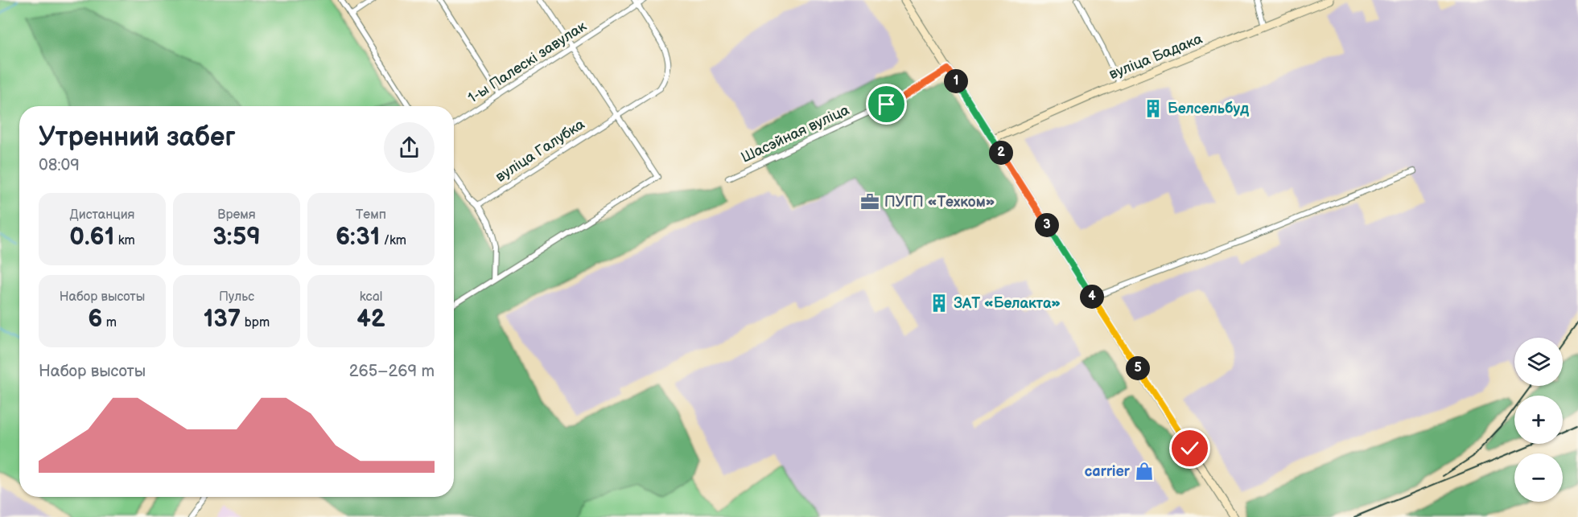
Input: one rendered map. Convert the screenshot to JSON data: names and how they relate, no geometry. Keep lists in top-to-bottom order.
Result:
{
  "streets": {
    "main road": ["вуліца Бадака"],
    "street": ["1-ы Палескі завулак", "Шасэйная вуліца", "вуліца Галубка"]
  },
  "crossings": [
    ["1-ы Палескі завулак", "вуліца Галубка"]
  ],
  "places": {
    "building": ["Белсельбуд", "ЗАТ «Белакта»"],
    "office": ["ПУГП «Техком»"],
    "shop": ["carrier"]
  },
  "page": {
    "pins": [
      "1",
      "2",
      "3",
      "4",
      "5"
    ],
    "heading": ["Утренний забег", "08:09"],
    "stats": [
      ["Дистанция", "0.61 km"],
      ["Время", "3:59"],
      ["Темп", "6:31 /km"],
      ["Набор высоты", "6 m"],
      ["Пульс", "137 bpm"],
      ["kcal", "42"]
    ],
    "map_buttons": ["+", "−"],
    "chart": ["Набор высоты", "265–269 m"]
  }
}
